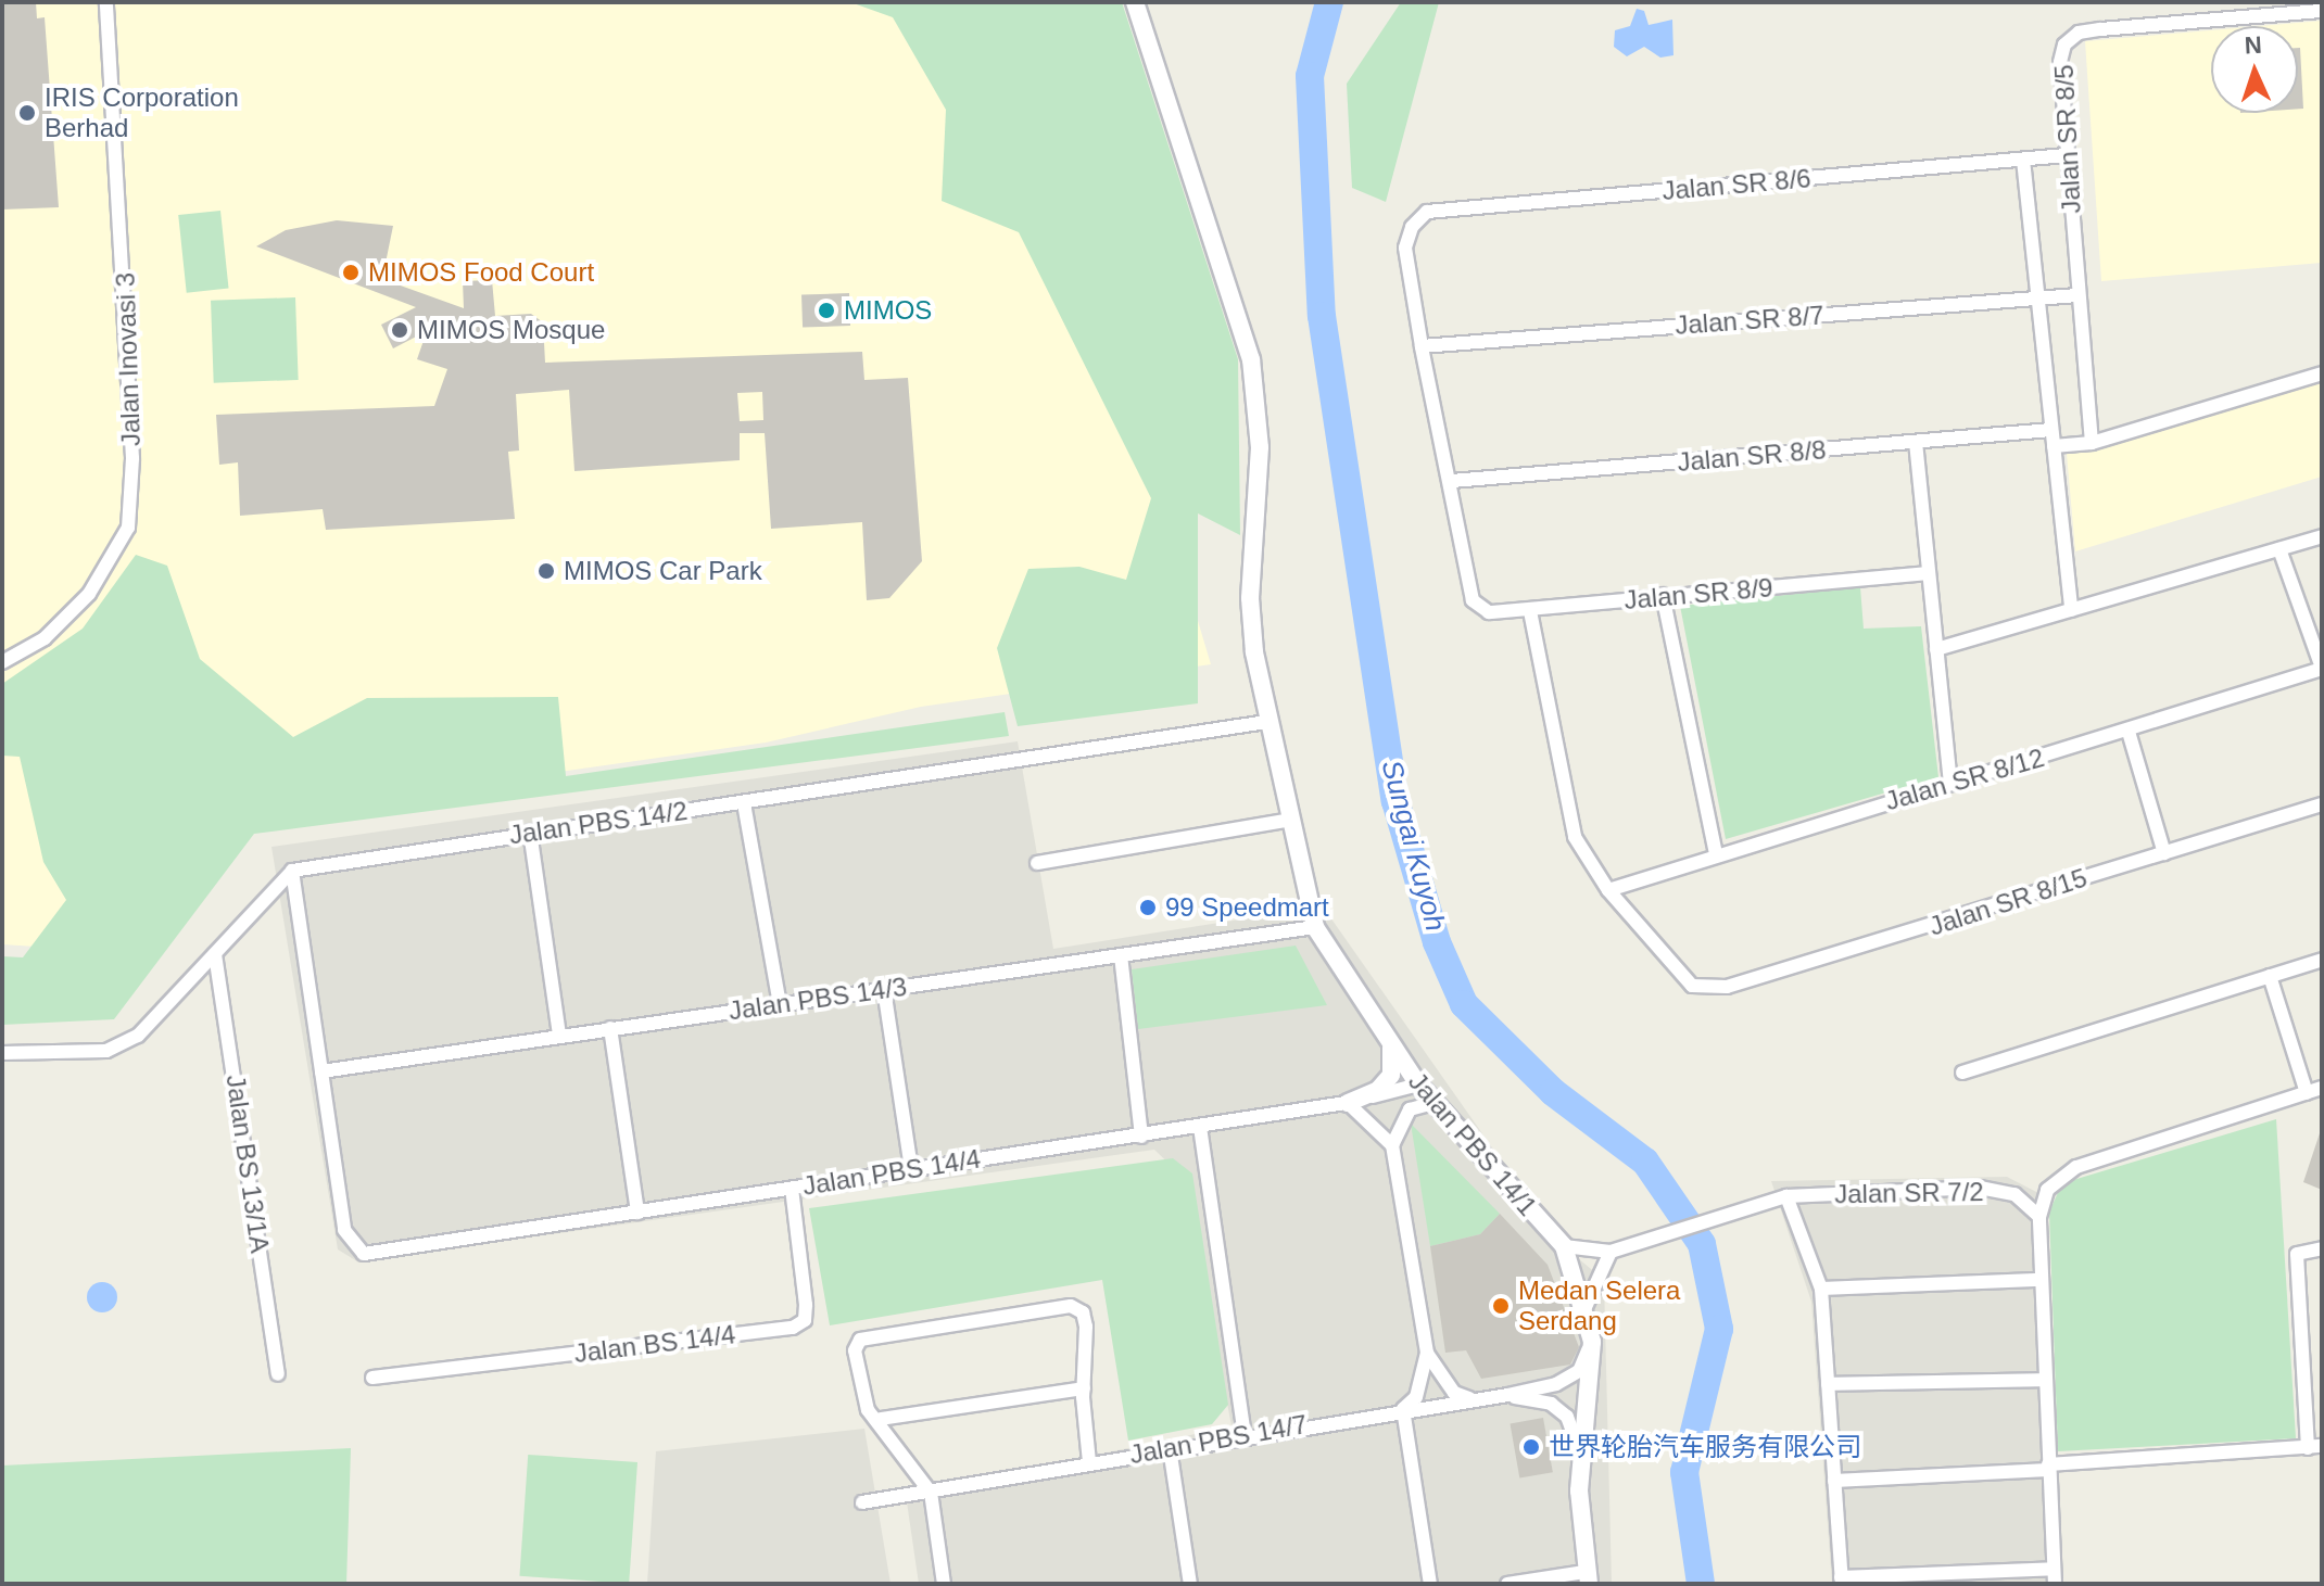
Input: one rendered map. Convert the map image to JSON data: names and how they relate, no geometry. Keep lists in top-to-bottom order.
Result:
{
  "streets": {
    "street": [
      "Jalan SR 8/5",
      "Jalan SR 8/6",
      "Jalan SR 8/7",
      "Jalan Inovasi 3",
      "Jalan SR 8/8",
      "Jalan SR 8/9",
      "Jalan SR 8/12",
      "Jalan PBS 14/2",
      "Jalan SR 8/15",
      "Jalan PBS 14/3",
      "Jalan PBS 14/1",
      "Jalan BS 13/1A",
      "Jalan PBS 14/4",
      "Jalan SR 7/2",
      "Jalan BS 14/4",
      "Jalan PBS 14/7"
    ]
  },
  "crossings": [
    ["Jalan SR 8/5", "Jalan SR 8/6"],
    ["Jalan SR 8/5", "Jalan SR 8/7"],
    ["Jalan SR 8/5", "Jalan SR 8/8"],
    ["Jalan SR 8/6", "Jalan SR 8/7"],
    ["Jalan SR 8/8", "Jalan SR 8/9"],
    ["Jalan SR 8/12", "Jalan SR 8/15"],
    ["Jalan PBS 14/2", "Jalan PBS 14/1"],
    ["Jalan PBS 14/3", "Jalan PBS 14/1"],
    ["Jalan PBS 14/3", "Jalan PBS 14/4"],
    ["Jalan PBS 14/1", "Jalan PBS 14/4"],
    ["Jalan PBS 14/1", "Jalan SR 7/2"],
    ["Jalan PBS 14/1", "Jalan PBS 14/7"],
    ["Jalan PBS 14/4", "Jalan BS 14/4"]
  ],
  "water": ["Sungai Kuyoh"],
  "places": [
    "IRIS Corporation Berhad",
    "MIMOS Food Court",
    "MIMOS",
    "MIMOS Mosque",
    "MIMOS Car Park",
    "99 Speedmart",
    "Medan Selera Serdang",
    "世界轮胎汽车服务有限公司"
  ],
  "north": "top"
}
